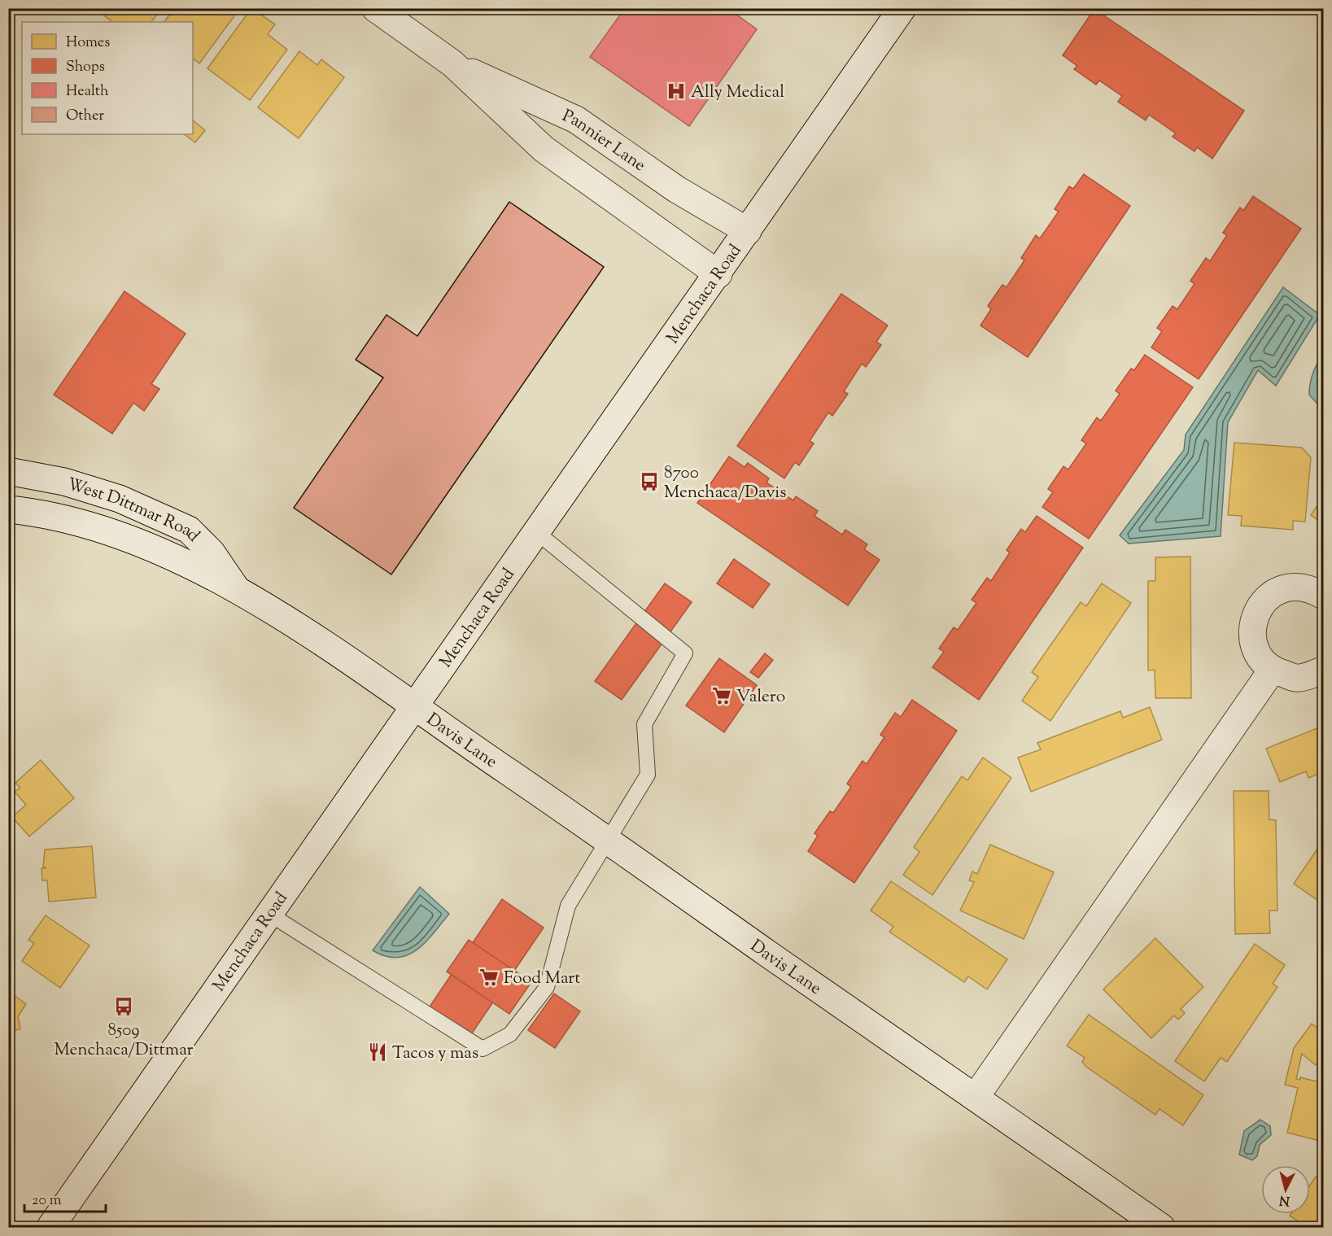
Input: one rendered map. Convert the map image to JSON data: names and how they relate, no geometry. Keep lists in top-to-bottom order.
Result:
{
  "streets": {
    "street": [
      "Pannier Lane",
      "Menchaca Road",
      "West Dittmar Road",
      "Davis Lane"
    ]
  },
  "crossings": [
    ["Pannier Lane", "Menchaca Road"],
    ["Menchaca Road", "West Dittmar Road"],
    ["Menchaca Road", "Davis Lane"],
    ["West Dittmar Road", "Davis Lane"]
  ],
  "places": {
    "hospital": ["Ally Medical"],
    "bus stop": ["8700 Menchaca/Davis", "8509 Menchaca/Dittmar"],
    "supermarket": ["Valero", "Food Mart"],
    "restaurant": ["Tacos y mas"]
  },
  "legend": [
    "Homes",
    "Shops",
    "Health",
    "Other"
  ],
  "scale_bar": "20 m",
  "north": "bottom"
}
